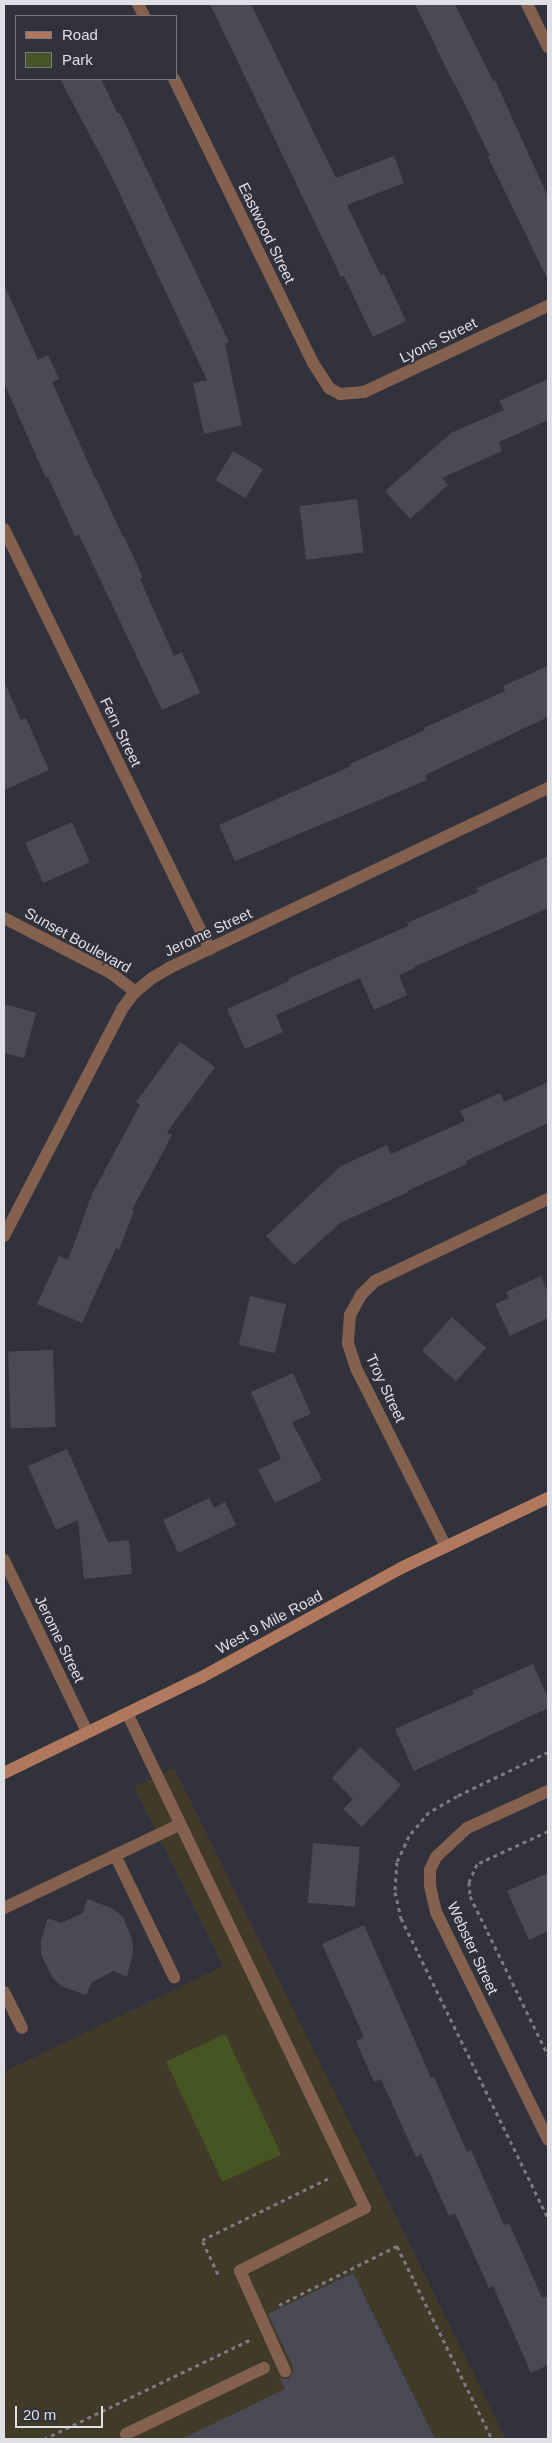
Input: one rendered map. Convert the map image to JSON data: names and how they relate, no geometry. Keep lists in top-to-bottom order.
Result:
{
  "streets": {
    "main road": ["West 9 Mile Road"],
    "street": [
      "Eastwood Street",
      "Lyons Street",
      "Fern Street",
      "Jerome Street",
      "Sunset Boulevard",
      "Troy Street",
      "Webster Street"
    ]
  },
  "crossings": [
    ["Eastwood Street", "Lyons Street"],
    ["Fern Street", "Jerome Street"],
    ["Jerome Street", "Sunset Boulevard"],
    ["Jerome Street", "West 9 Mile Road"],
    ["Troy Street", "West 9 Mile Road"]
  ],
  "legend": ["Road", "Park"],
  "scale_bar": "20 m"
}
